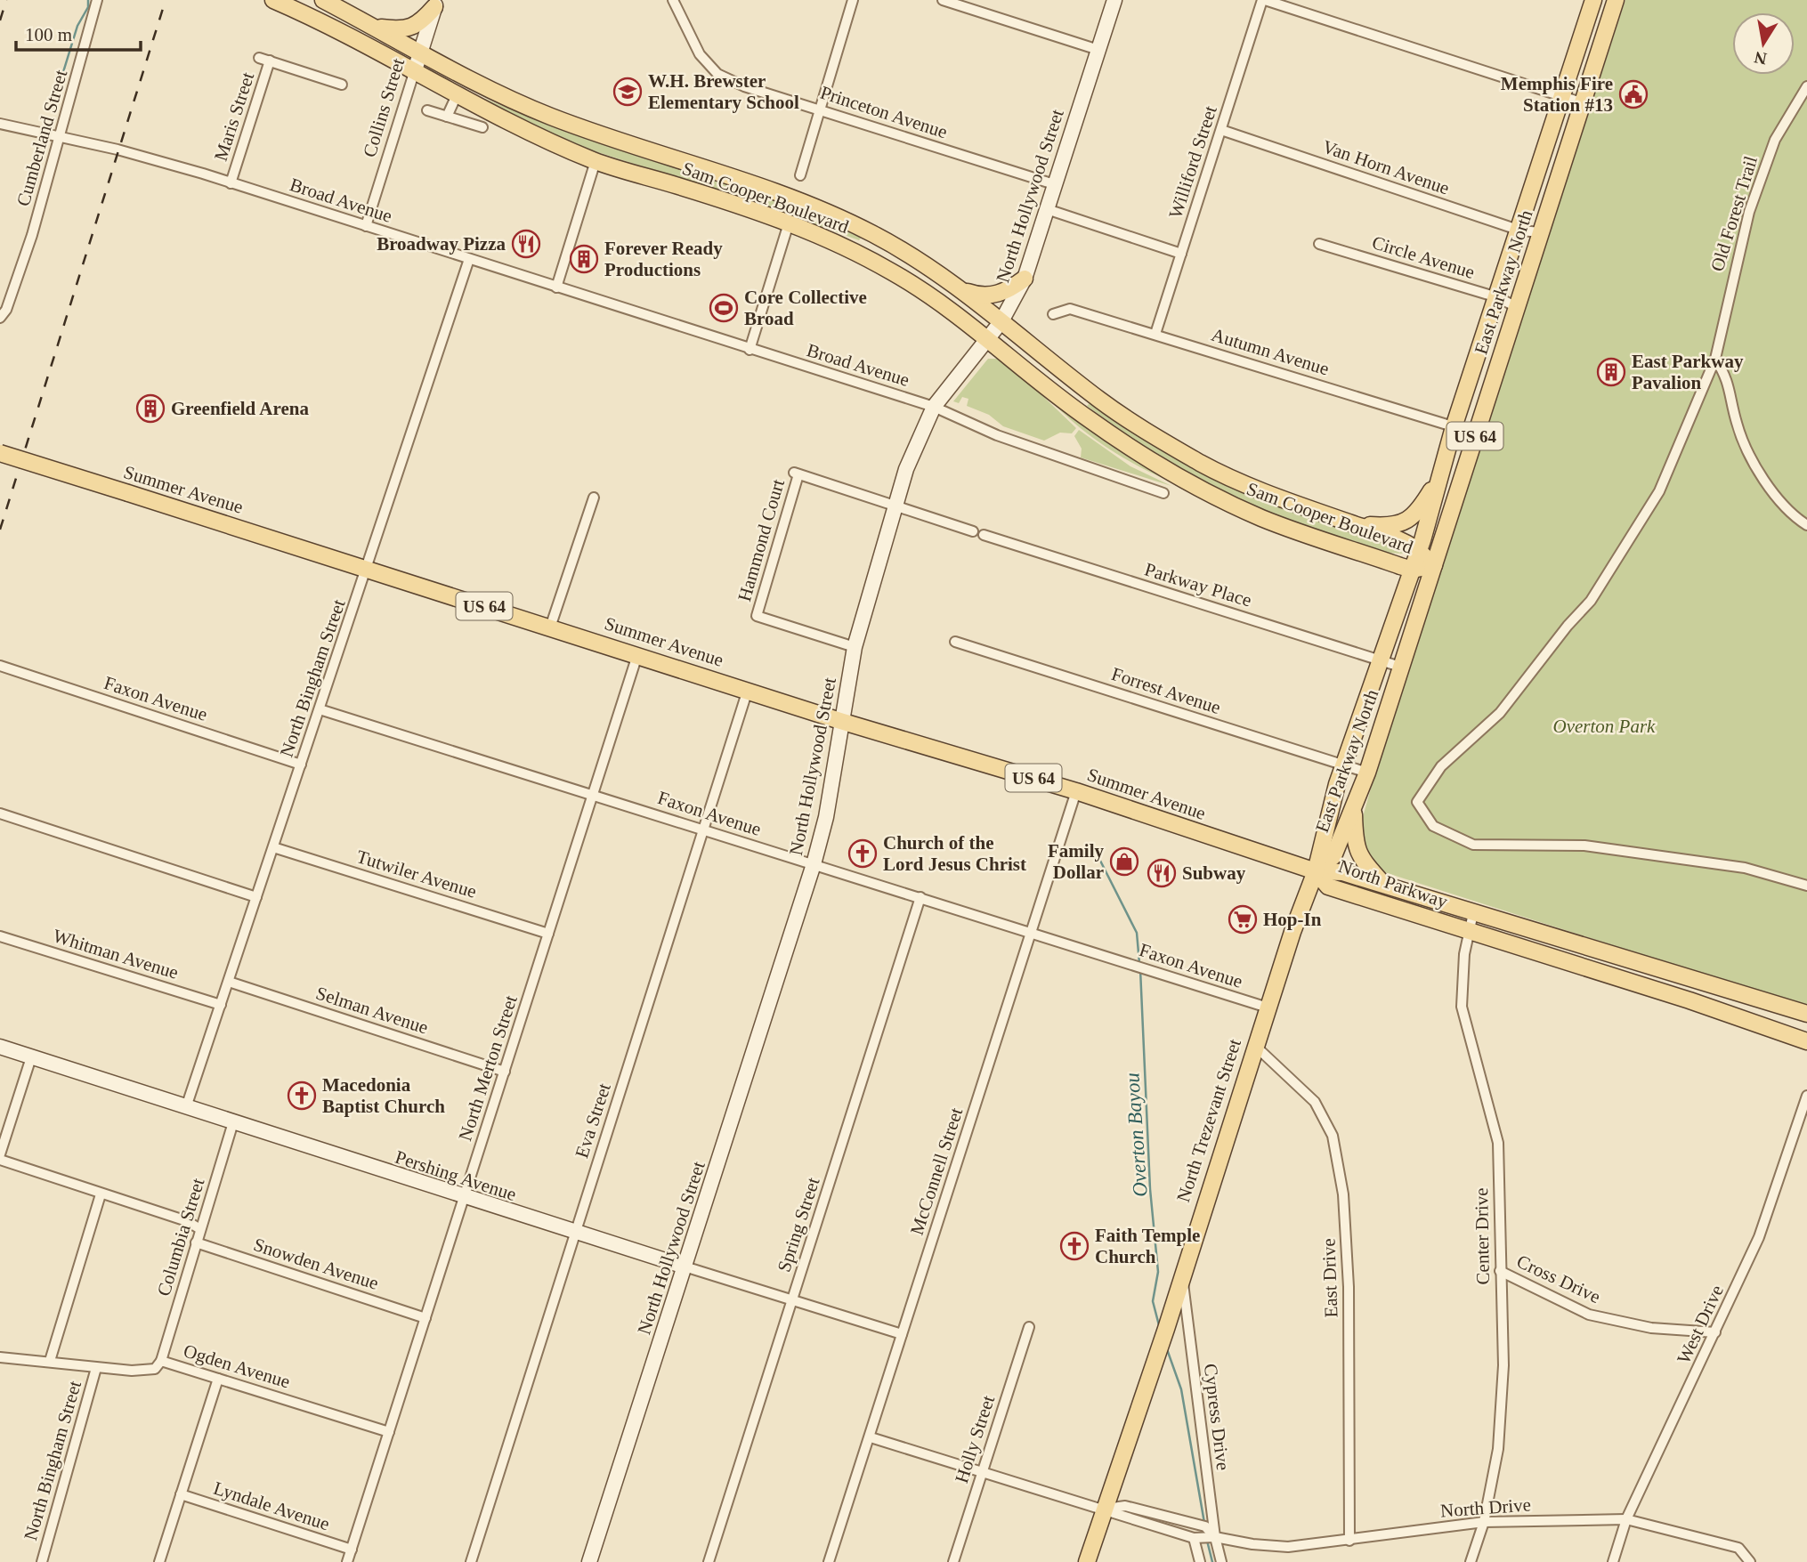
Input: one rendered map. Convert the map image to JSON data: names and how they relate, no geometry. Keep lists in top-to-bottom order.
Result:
{
  "streets": {
    "main road": [
      "Collins Street",
      "North Hollywood Street",
      "Sam Cooper Boulevard",
      "East Parkway North",
      "US 64",
      "Summer Avenue",
      "North Parkway",
      "North Trezevant Street",
      "Pershing Avenue"
    ],
    "street": [
      "Princeton Avenue",
      "Maris Street",
      "Cumberland Street",
      "Williford Street",
      "Van Horn Avenue",
      "Broad Avenue",
      "Old Forest Trail",
      "Circle Avenue",
      "Autumn Avenue",
      "Hammond Court",
      "Parkway Place",
      "North Bingham Street",
      "Forrest Avenue",
      "Faxon Avenue",
      "Tutwiler Avenue",
      "Whitman Avenue",
      "Selman Avenue",
      "North Merton Street",
      "Eva Street",
      "McConnell Street",
      "Spring Street",
      "Center Drive",
      "Columbia Street",
      "Snowden Avenue",
      "East Drive",
      "Cross Drive",
      "West Drive",
      "Ogden Avenue",
      "Cypress Drive",
      "Holly Street",
      "Lyndale Avenue",
      "North Drive"
    ]
  },
  "crossings": [
    ["Collins Street", "Sam Cooper Boulevard"],
    ["Collins Street", "Broad Avenue"],
    ["Princeton Avenue", "North Hollywood Street"],
    ["Maris Street", "Broad Avenue"],
    ["Cumberland Street", "Broad Avenue"],
    ["Williford Street", "Van Horn Avenue"],
    ["Williford Street", "Autumn Avenue"],
    ["Van Horn Avenue", "East Parkway North"],
    ["North Hollywood Street", "Sam Cooper Boulevard"],
    ["North Hollywood Street", "Broad Avenue"],
    ["North Hollywood Street", "Summer Avenue"],
    ["North Hollywood Street", "Hammond Court"],
    ["North Hollywood Street", "Faxon Avenue"],
    ["North Hollywood Street", "Pershing Avenue"],
    ["Sam Cooper Boulevard", "East Parkway North"],
    ["Broad Avenue", "North Bingham Street"],
    ["Circle Avenue", "East Parkway North"],
    ["East Parkway North", "Autumn Avenue"],
    ["East Parkway North", "Summer Avenue"],
    ["East Parkway North", "Parkway Place"],
    ["East Parkway North", "Forrest Avenue"],
    ["East Parkway North", "North Parkway"],
    ["East Parkway North", "North Trezevant Street"],
    ["Summer Avenue", "North Bingham Street"],
    ["Summer Avenue", "North Parkway"],
    ["Summer Avenue", "North Merton Street"],
    ["Summer Avenue", "Eva Street"],
    ["Summer Avenue", "North Trezevant Street"],
    ["Summer Avenue", "McConnell Street"],
    ["North Bingham Street", "Faxon Avenue"],
    ["North Bingham Street", "Tutwiler Avenue"],
    ["North Bingham Street", "Whitman Avenue"],
    ["North Bingham Street", "Selman Avenue"],
    ["North Bingham Street", "Pershing Avenue"],
    ["North Bingham Street", "Ogden Avenue"],
    ["Faxon Avenue", "North Merton Street"],
    ["Faxon Avenue", "Eva Street"],
    ["Faxon Avenue", "North Trezevant Street"],
    ["Faxon Avenue", "McConnell Street"],
    ["Faxon Avenue", "Spring Street"],
    ["Tutwiler Avenue", "North Merton Street"],
    ["North Parkway", "North Trezevant Street"],
    ["North Parkway", "Center Drive"],
    ["Selman Avenue", "North Merton Street"],
    ["North Merton Street", "Pershing Avenue"],
    ["North Merton Street", "Snowden Avenue"],
    ["North Merton Street", "Ogden Avenue"],
    ["North Merton Street", "Lyndale Avenue"],
    ["Eva Street", "Pershing Avenue"],
    ["North Trezevant Street", "East Drive"],
    ["North Trezevant Street", "Cypress Drive"],
    ["North Trezevant Street", "North Drive"],
    ["McConnell Street", "Pershing Avenue"],
    ["McConnell Street", "North Drive"],
    ["Pershing Avenue", "Spring Street"],
    ["Pershing Avenue", "Columbia Street"],
    ["Center Drive", "Cross Drive"],
    ["Center Drive", "North Drive"],
    ["Columbia Street", "Snowden Avenue"],
    ["Columbia Street", "Ogden Avenue"],
    ["East Drive", "North Drive"],
    ["Cross Drive", "West Drive"],
    ["West Drive", "North Drive"],
    ["Cypress Drive", "North Drive"],
    ["Holly Street", "North Drive"]
  ],
  "water": ["Overton Bayou"],
  "parks": ["Overton Park"],
  "places": {
    "school or university": ["W.H. Brewster Elementary School"],
    "public building": ["Memphis Fire Station #13"],
    "restaurant": ["Broadway Pizza", "Subway"],
    "building": ["Forever Ready Productions", "East Parkway Pavalion", "Greenfield Arena"],
    "sports": ["Core Collective Broad"],
    "church": ["Church of the Lord Jesus Christ", "Macedonia Baptist Church", "Faith Temple Church"],
    "shop": ["Family Dollar"],
    "supermarket": ["Hop-In"]
  },
  "scale_bar": "100 m",
  "north": "bottom"
}
